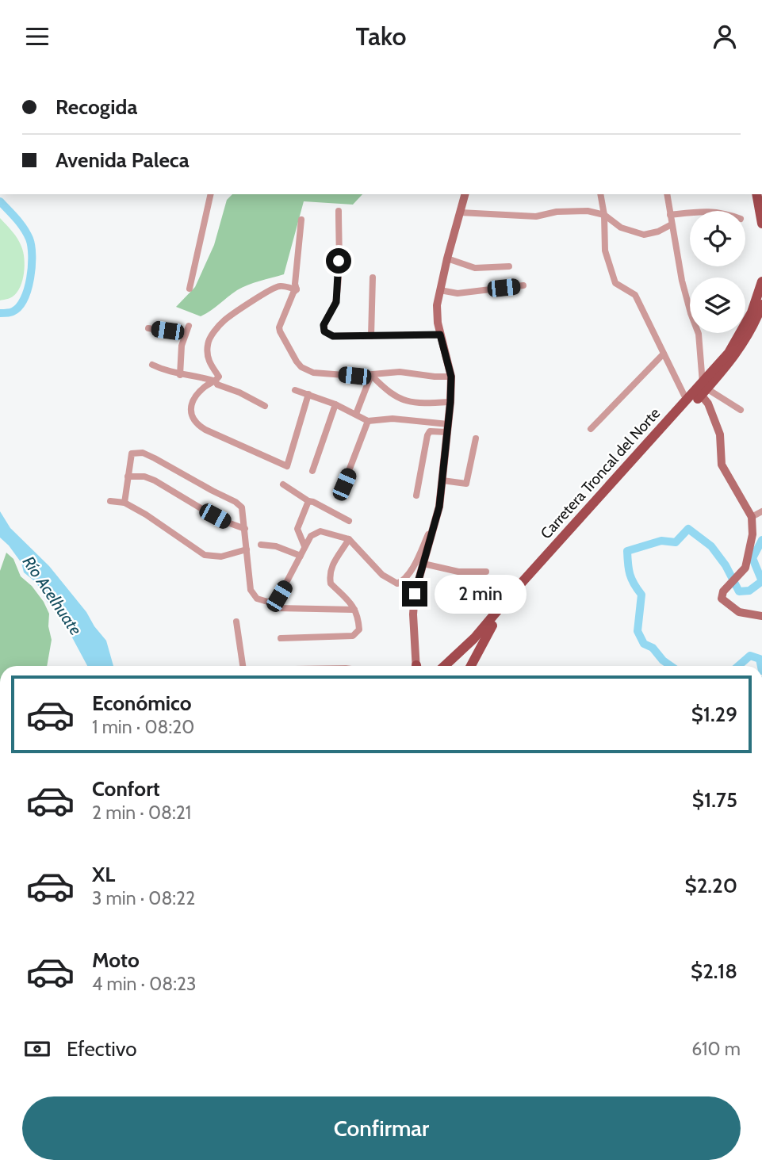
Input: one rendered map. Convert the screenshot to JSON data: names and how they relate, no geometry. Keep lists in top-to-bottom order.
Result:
{
  "streets": {
    "main road": ["Carretera Troncal del Norte"]
  },
  "water": ["Río Acelhuate"],
  "page": {
    "header": "Tako",
    "banner": ["Recogida", "Avenida Paleca"],
    "bubble": "2 min",
    "list": [
      {
        "name": "Económico",
        "note": "1 min · 08:20",
        "value": "$1.29"
      },
      {
        "name": "Confort",
        "note": "2 min · 08:21",
        "value": "$1.75"
      },
      {
        "name": "XL",
        "note": "3 min · 08:22",
        "value": "$2.20"
      },
      {
        "name": "Moto",
        "note": "4 min · 08:23",
        "value": "$2.18"
      }
    ],
    "pay": ["Efectivo", "610 m"],
    "buttons": "Confirmar"
  }
}
